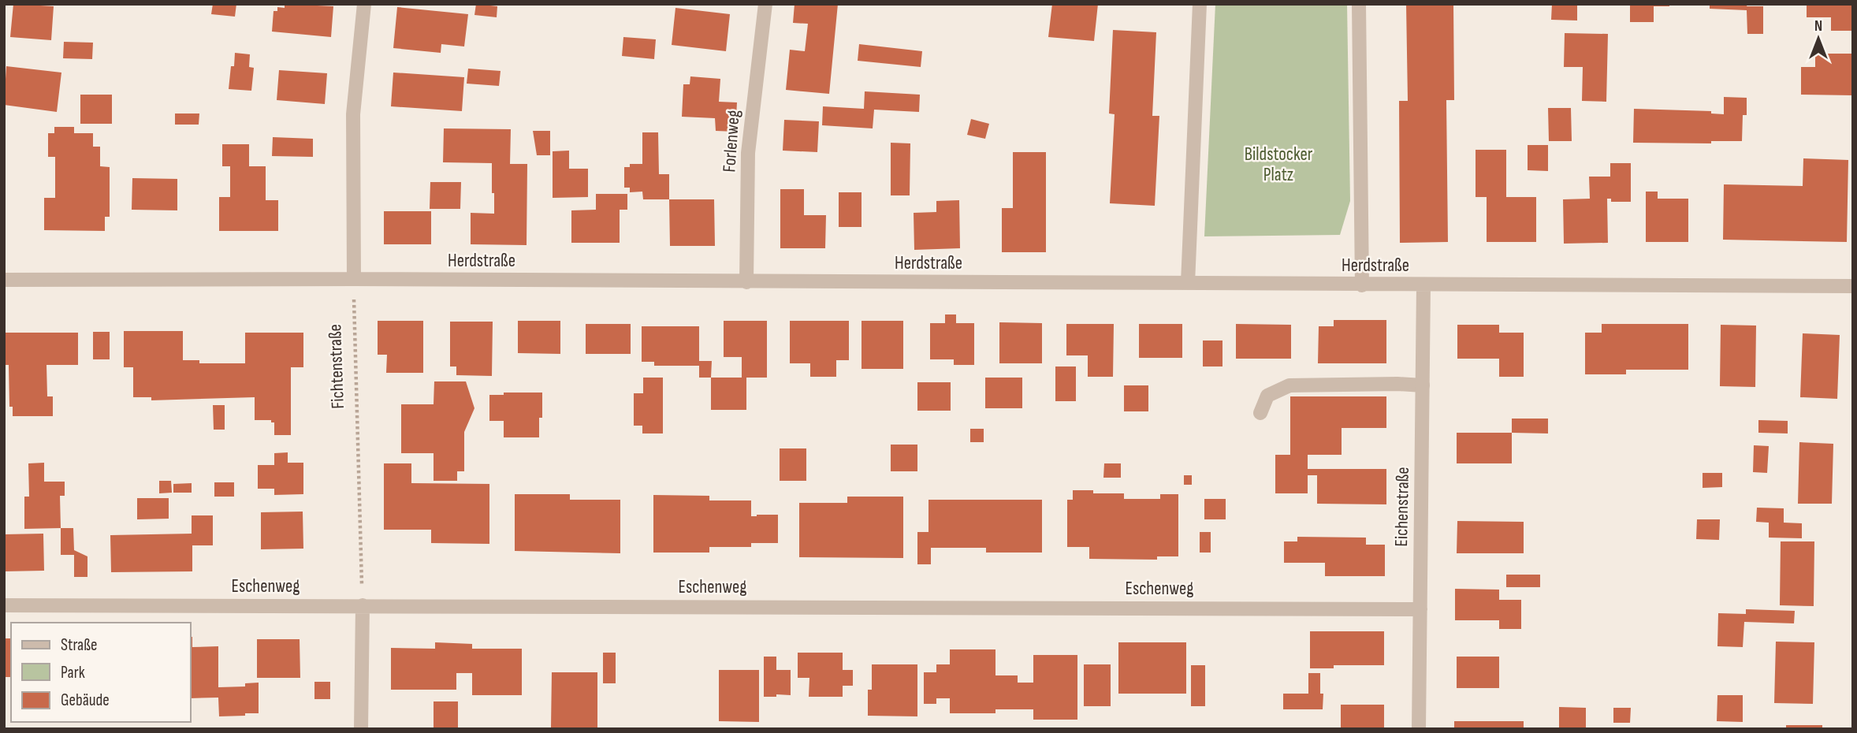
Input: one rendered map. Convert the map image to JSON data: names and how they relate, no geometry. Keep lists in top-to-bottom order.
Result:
{
  "streets": {
    "street": [
      "Forlenweg",
      "Herdstraße",
      "Eichenstraße",
      "Eschenweg"
    ],
    "path": ["Fichtenstraße"]
  },
  "crossings": [
    ["Forlenweg", "Herdstraße"],
    ["Herdstraße", "Fichtenstraße"],
    ["Herdstraße", "Eichenstraße"],
    ["Fichtenstraße", "Eschenweg"],
    ["Eichenstraße", "Eschenweg"]
  ],
  "parks": ["Bildstocker Platz"],
  "legend": ["Straße", "Park", "Gebäude"],
  "north": "top"
}
